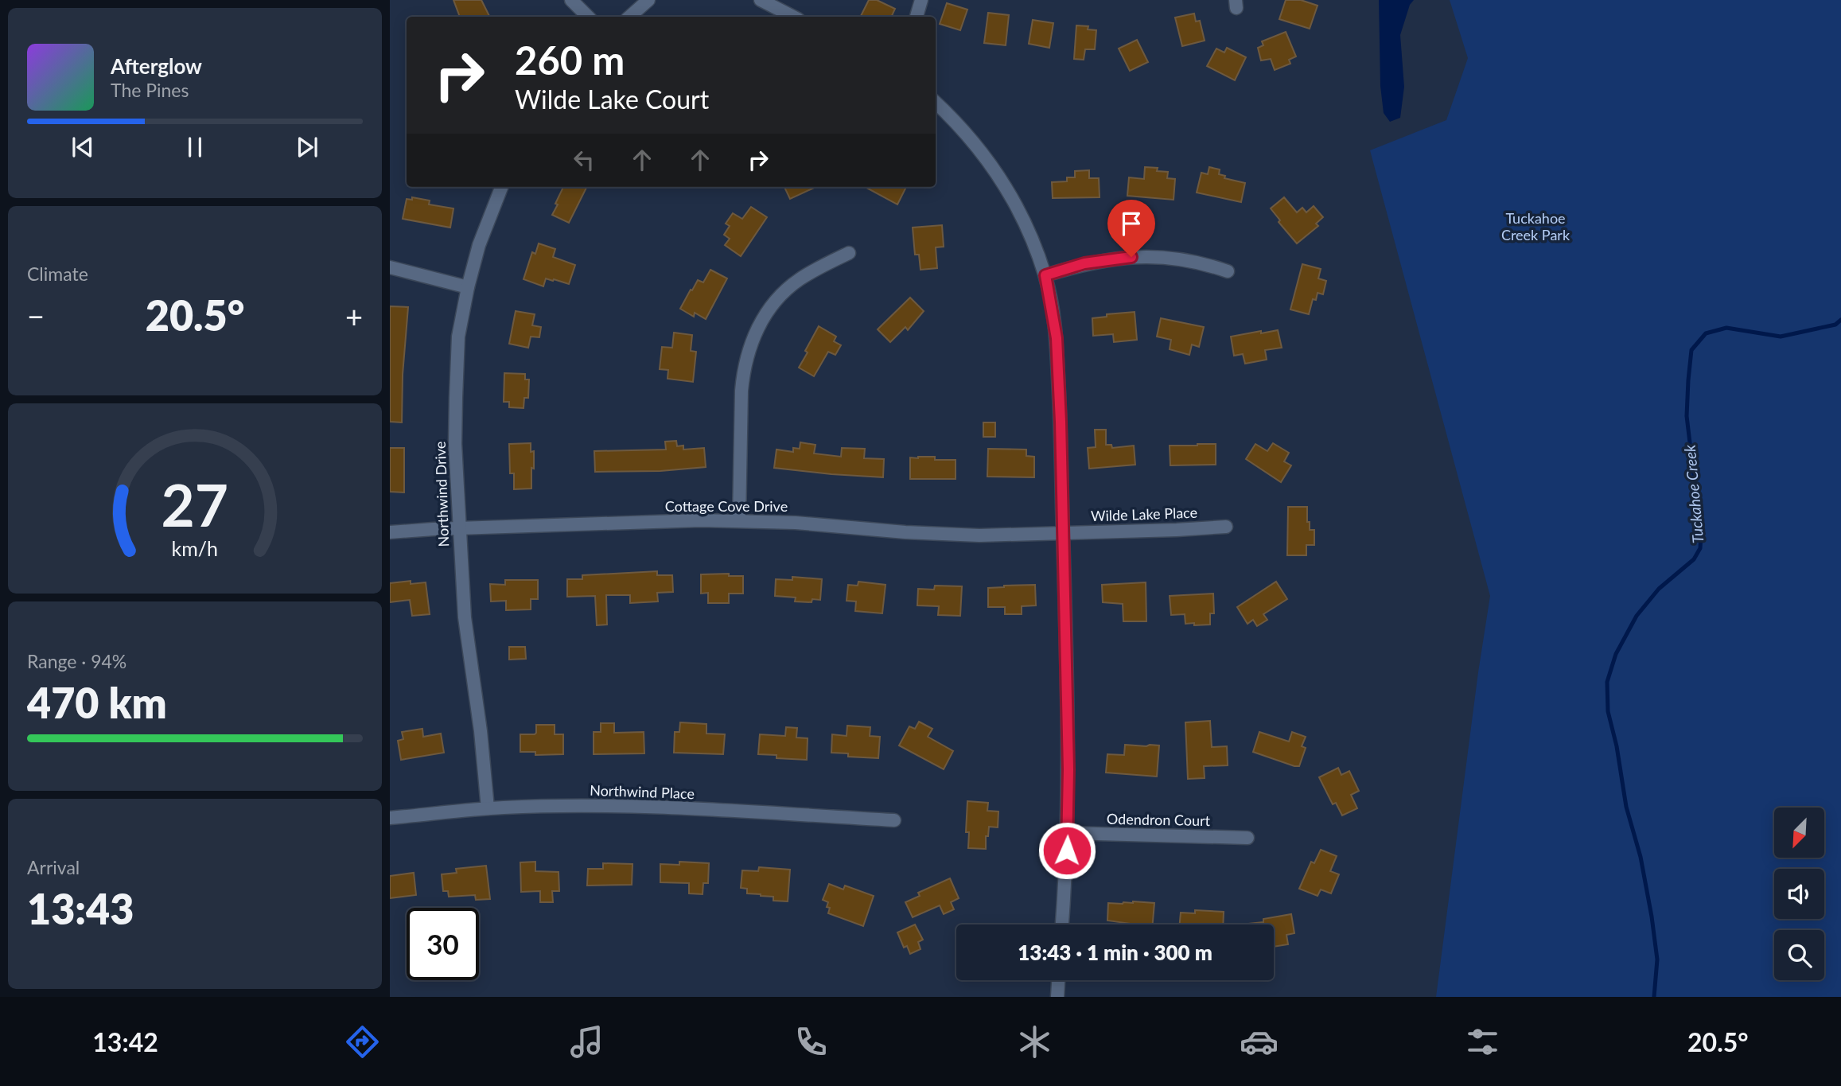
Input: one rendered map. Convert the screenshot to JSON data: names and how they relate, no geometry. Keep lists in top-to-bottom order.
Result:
{
  "streets": {
    "street": [
      "Northwind Drive",
      "Cottage Cove Drive",
      "Wilde Lake Place",
      "Northwind Place",
      "Odendron Court"
    ]
  },
  "crossings": [
    ["Northwind Drive", "Cottage Cove Drive"],
    ["Northwind Drive", "Northwind Place"],
    ["Cottage Cove Drive", "Wilde Lake Place"]
  ],
  "water": ["Tuckahoe Creek"],
  "parks": ["Tuckahoe Creek Park"],
  "north": "bottom left",
  "page": {
    "turn": ["260 m", "Wilde Lake Court"],
    "song": ["Afterglow", "The Pines"],
    "tile": [
      "Climate",
      ["Range · 94%", "470 km"],
      ["Arrival", "13:43"]
    ],
    "heat": ["−", "20.5°", "+"],
    "limit": "30",
    "trip": "13:43 · 1 min · 300 m",
    "tabs": ["13:42", "20.5°"],
    "gauge": ["27", "km/h"]
  }
}
